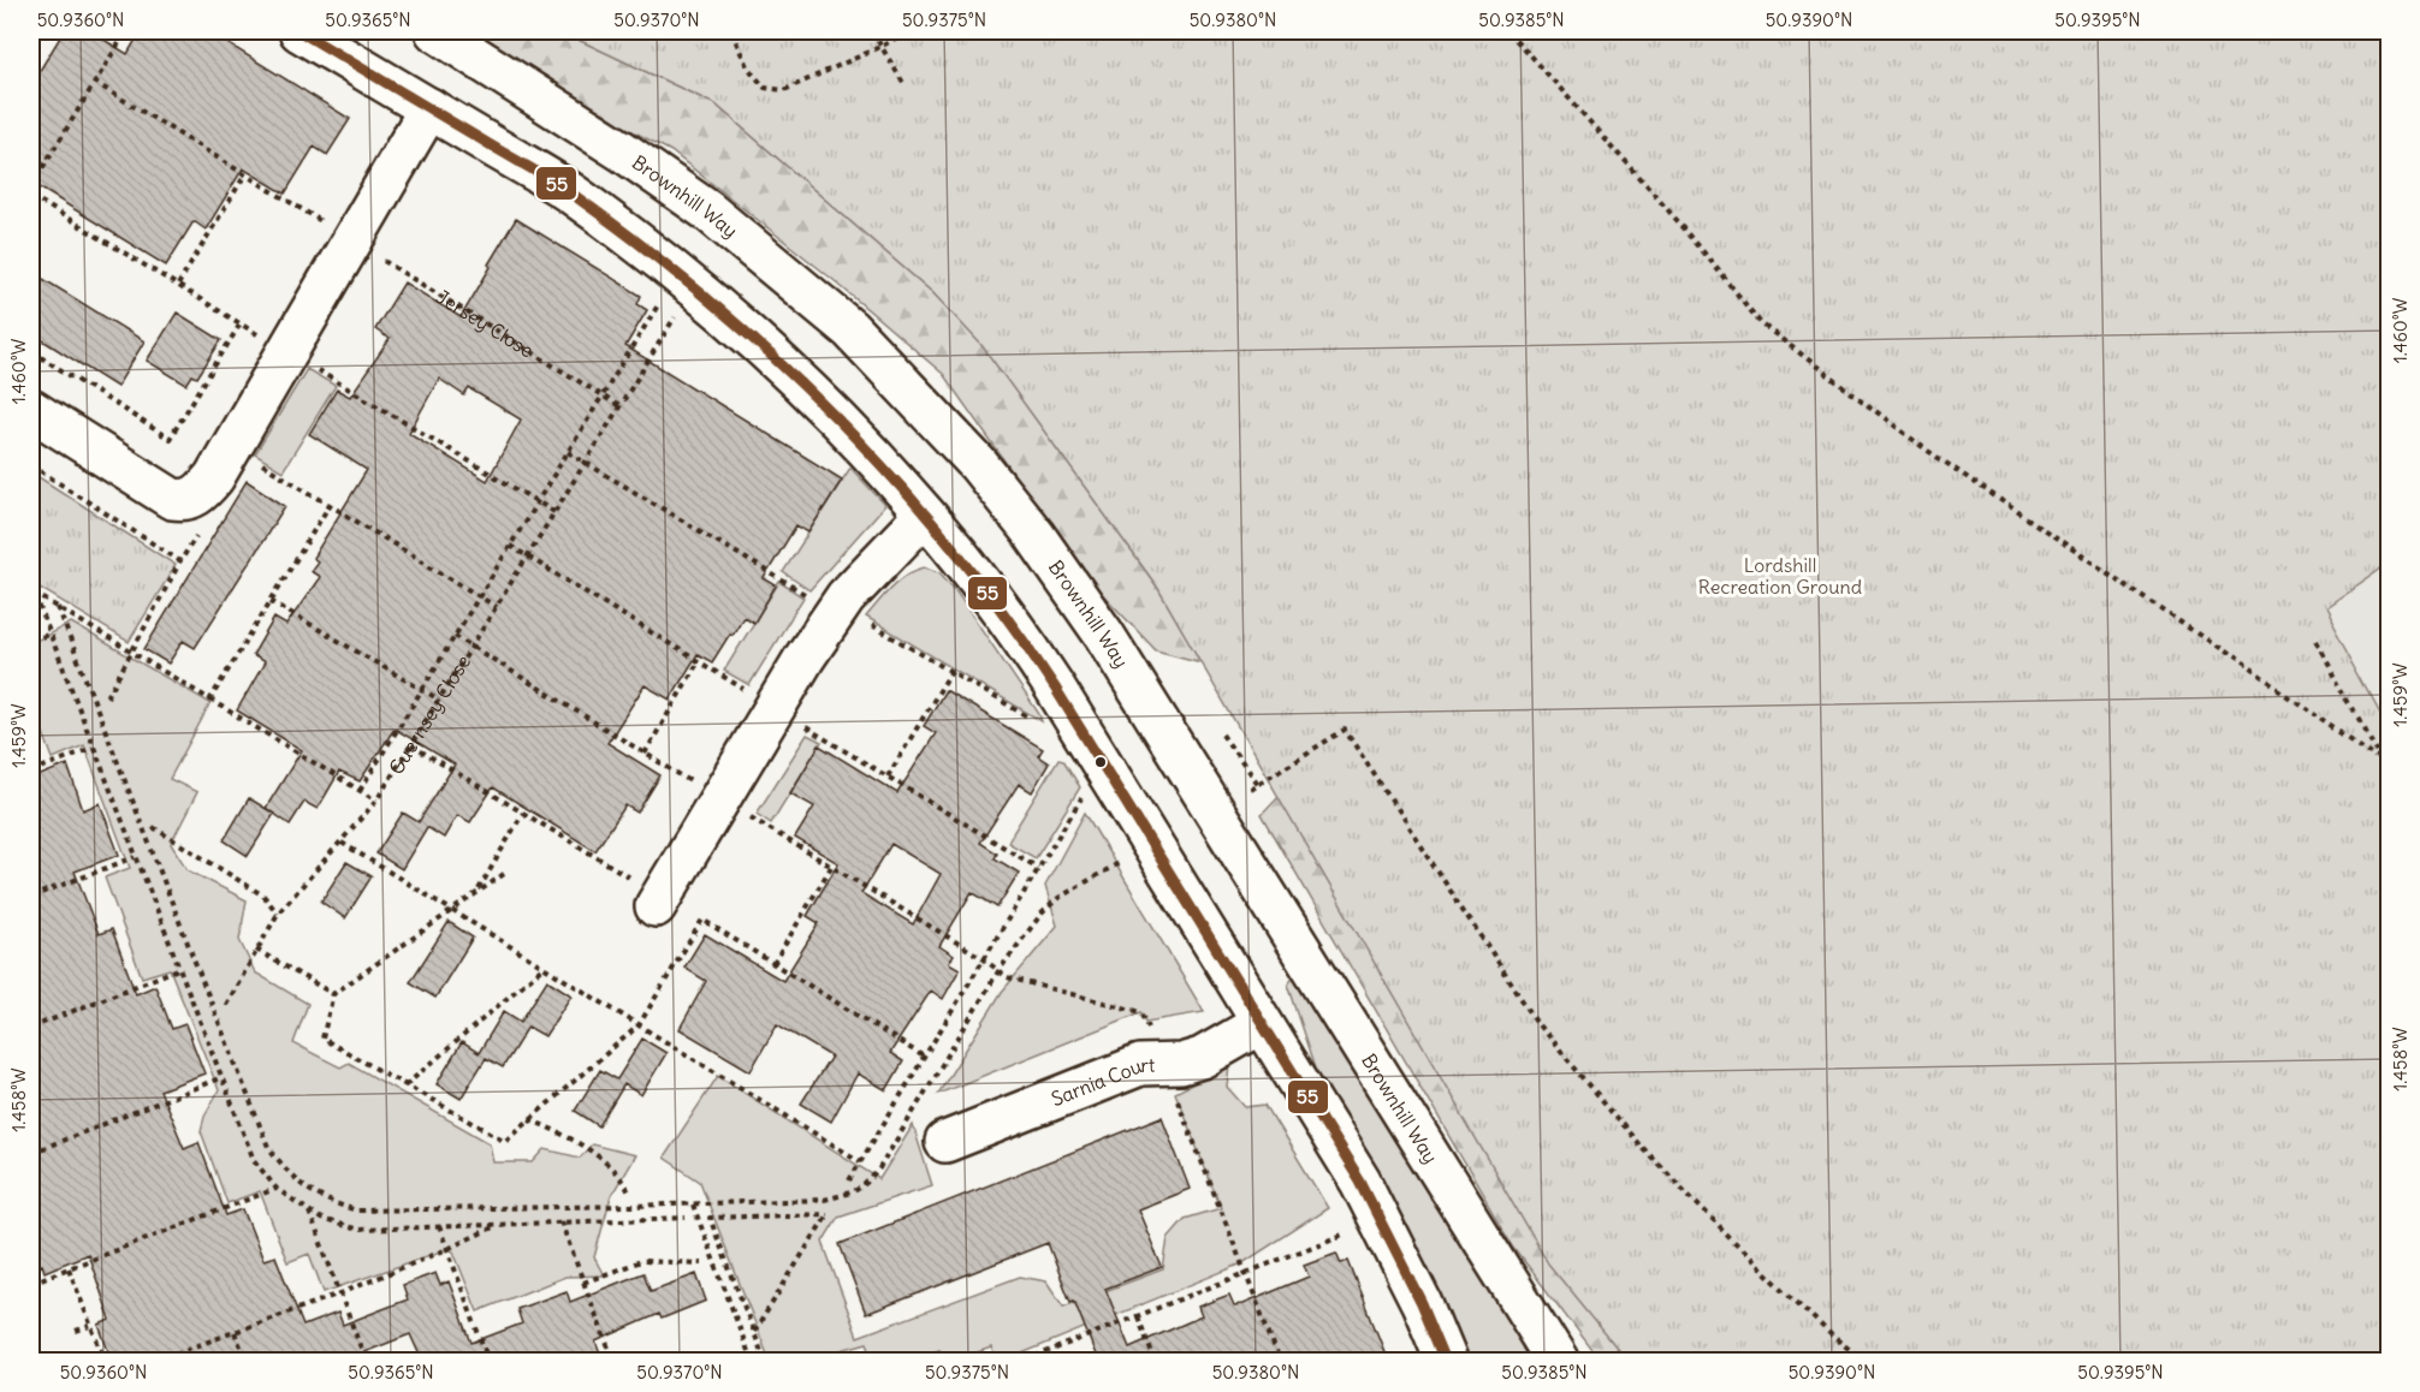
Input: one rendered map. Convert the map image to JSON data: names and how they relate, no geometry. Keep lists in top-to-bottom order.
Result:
{
  "streets": {
    "street": ["Brownhill Way", "Sarnia Court"],
    "path": ["Jersey Close", "Guernsey Close"]
  },
  "parks": ["Lordshill Recreation Ground"],
  "lines": ["transit line 55"],
  "coordinates": [
    "50.9360°N",
    "50.9365°N",
    "50.9370°N",
    "50.9375°N",
    "50.9380°N",
    "50.9385°N",
    "50.9390°N",
    "50.9395°N",
    "1.460°W",
    "1.459°W",
    "1.458°W"
  ]
}
